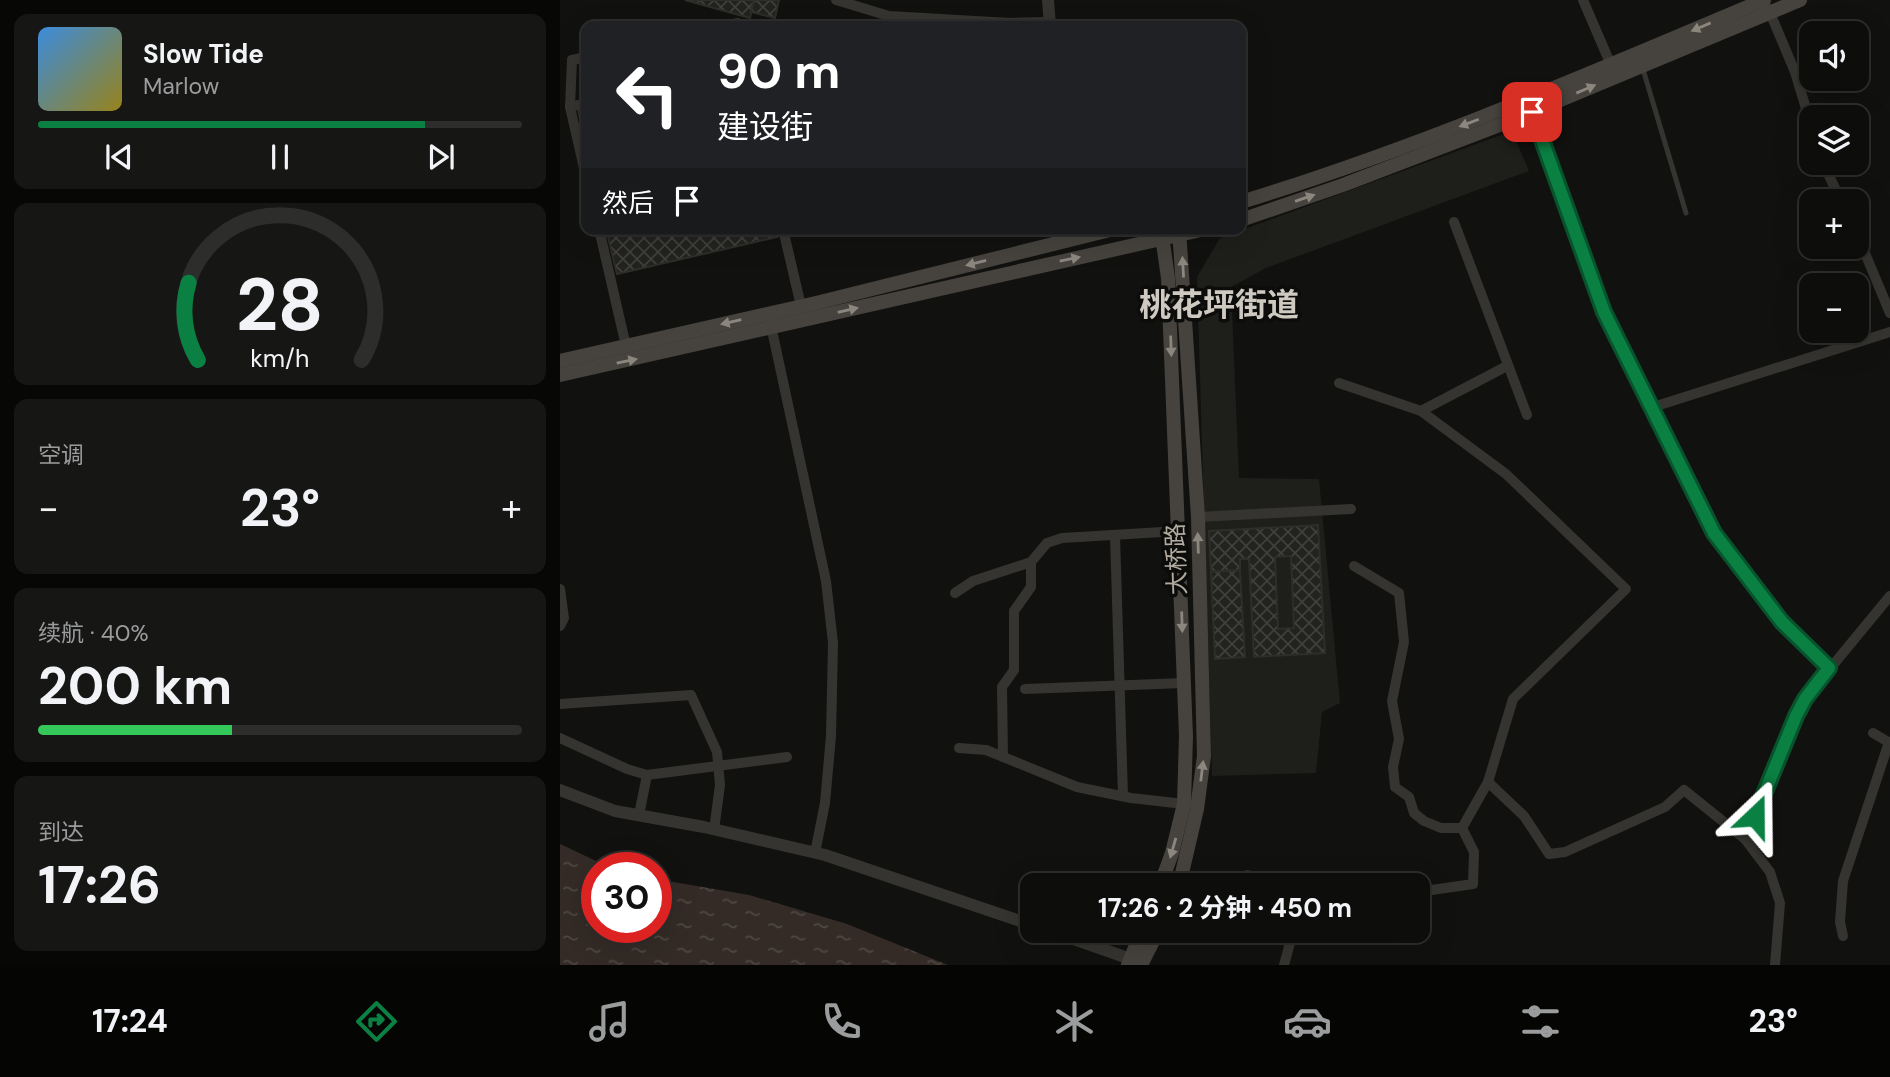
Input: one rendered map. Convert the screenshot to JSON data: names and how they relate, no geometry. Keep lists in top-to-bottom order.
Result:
{
  "streets": {
    "main road": ["大桥路"]
  },
  "districts": ["桃花坪街道"],
  "page": {
    "map_buttons": ["+", "−"],
    "turn": ["90 m", "建设街"],
    "song": ["Slow Tide", "Marlow"],
    "then": "然后",
    "tile": [
      "空调",
      ["续航 · 40%", "200 km"],
      ["到达", "17:26"]
    ],
    "heat": ["−", "23°", "+"],
    "limit": "30",
    "trip": "17:26 · 2 分钟 · 450 m",
    "tabs": ["17:24", "23°"],
    "gauge": ["28", "km/h"]
  }
}
